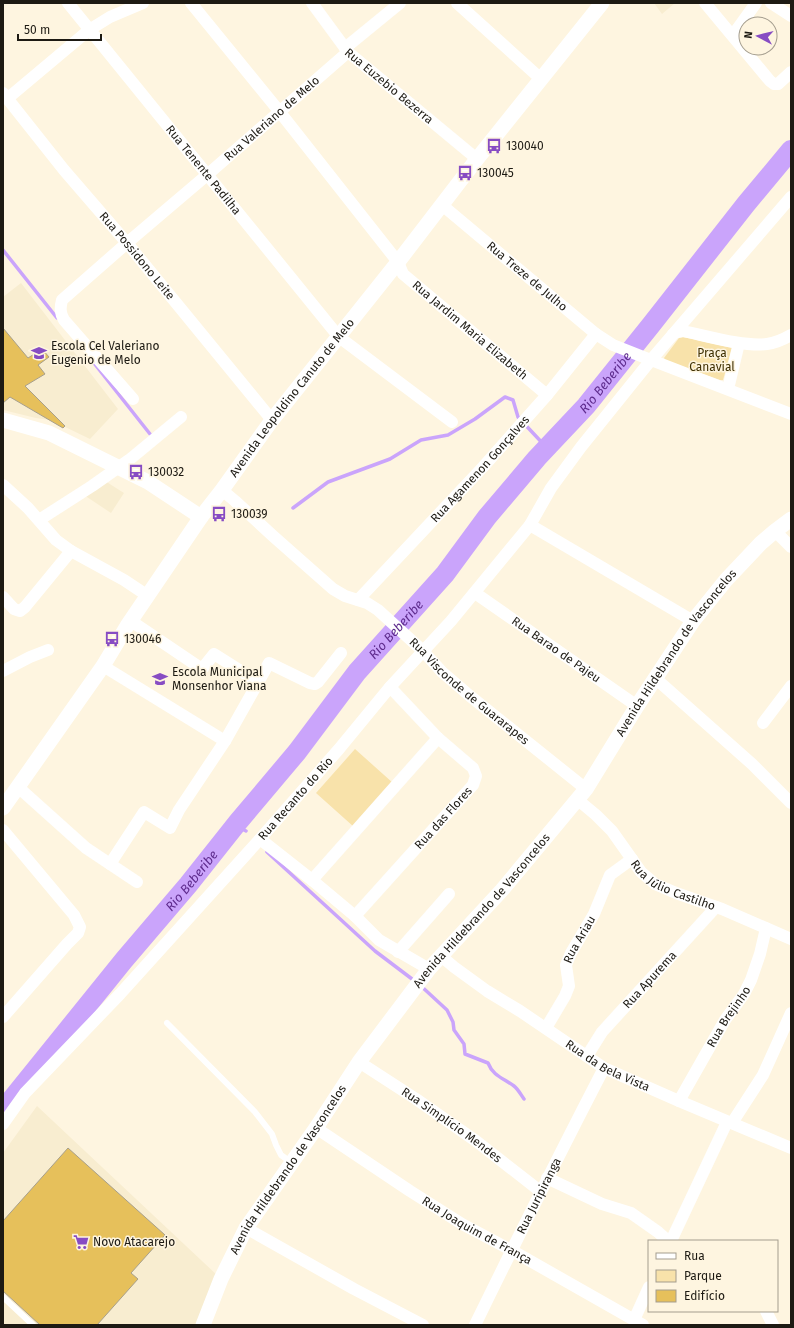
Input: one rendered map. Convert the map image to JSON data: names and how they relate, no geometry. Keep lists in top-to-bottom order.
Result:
{
  "streets": {
    "street": [
      "Rua Euzebio Bezerra",
      "Rua Valeriano de Melo",
      "Rua Tenente Padilha",
      "Rua Possidono Leite",
      "Rua Treze de Julho",
      "Rua Jardim Maria Elizabeth",
      "Avenida Leopoldino Canuto de Melo",
      "Rua Agamenon Gonçalves",
      "Rua Barao de Pajeu",
      "Avenida Hildebrando de Vasconcelos",
      "Rua Visconde de Guararapes",
      "Rua Recanto do Rio",
      "Rua das Flores",
      "Rua Júlio Castilho",
      "Rua Ariau",
      "Rua Apurema",
      "Rua Brejinho",
      "Rua da Bela Vista",
      "Rua Simplício Mendes",
      "Rua Juripiranga",
      "Rua Joaquim de França"
    ]
  },
  "crossings": [
    ["Rua Euzebio Bezerra", "Rua Valeriano de Melo"],
    ["Rua Euzebio Bezerra", "Avenida Leopoldino Canuto de Melo"],
    ["Rua Valeriano de Melo", "Rua Tenente Padilha"],
    ["Rua Valeriano de Melo", "Rua Possidono Leite"],
    ["Rua Valeriano de Melo", "Rua Jardim Maria Elizabeth"],
    ["Rua Tenente Padilha", "Avenida Leopoldino Canuto de Melo"],
    ["Rua Possidono Leite", "Avenida Leopoldino Canuto de Melo"],
    ["Rua Treze de Julho", "Avenida Leopoldino Canuto de Melo"],
    ["Rua Treze de Julho", "Rua Agamenon Gonçalves"],
    ["Rua Treze de Julho", "Rua Recanto do Rio"],
    ["Rua Jardim Maria Elizabeth", "Avenida Leopoldino Canuto de Melo"],
    ["Rua Jardim Maria Elizabeth", "Rua Agamenon Gonçalves"],
    ["Avenida Leopoldino Canuto de Melo", "Rua Visconde de Guararapes"],
    ["Rua Agamenon Gonçalves", "Rua Visconde de Guararapes"],
    ["Rua Barao de Pajeu", "Avenida Hildebrando de Vasconcelos"],
    ["Rua Barao de Pajeu", "Rua Recanto do Rio"],
    ["Avenida Hildebrando de Vasconcelos", "Rua Visconde de Guararapes"],
    ["Avenida Hildebrando de Vasconcelos", "Rua Recanto do Rio"],
    ["Avenida Hildebrando de Vasconcelos", "Rua Júlio Castilho"],
    ["Avenida Hildebrando de Vasconcelos", "Rua da Bela Vista"],
    ["Avenida Hildebrando de Vasconcelos", "Rua Simplício Mendes"],
    ["Avenida Hildebrando de Vasconcelos", "Rua Joaquim de França"],
    ["Rua Visconde de Guararapes", "Rua Recanto do Rio"],
    ["Rua Visconde de Guararapes", "Rua Júlio Castilho"],
    ["Rua Recanto do Rio", "Rua das Flores"],
    ["Rua Júlio Castilho", "Rua Ariau"],
    ["Rua Júlio Castilho", "Rua Apurema"],
    ["Rua Júlio Castilho", "Rua Brejinho"],
    ["Rua Ariau", "Rua da Bela Vista"],
    ["Rua Apurema", "Rua da Bela Vista"],
    ["Rua Brejinho", "Rua da Bela Vista"],
    ["Rua da Bela Vista", "Rua Juripiranga"],
    ["Rua Simplício Mendes", "Rua Juripiranga"],
    ["Rua Juripiranga", "Rua Joaquim de França"]
  ],
  "water": ["Rio Beberibe"],
  "parks": ["Praça Canavial"],
  "places": {
    "bus stop": [
      "130040",
      "130045",
      "130032",
      "130039",
      "130046"
    ],
    "school or university": ["Escola Cel Valeriano Eugenio de Melo", "Escola Municipal Monsenhor Viana"],
    "supermarket": ["Novo Atacarejo"]
  },
  "legend": ["Rua", "Parque", "Edifício"],
  "scale_bar": "50 m",
  "north": "left"
}
